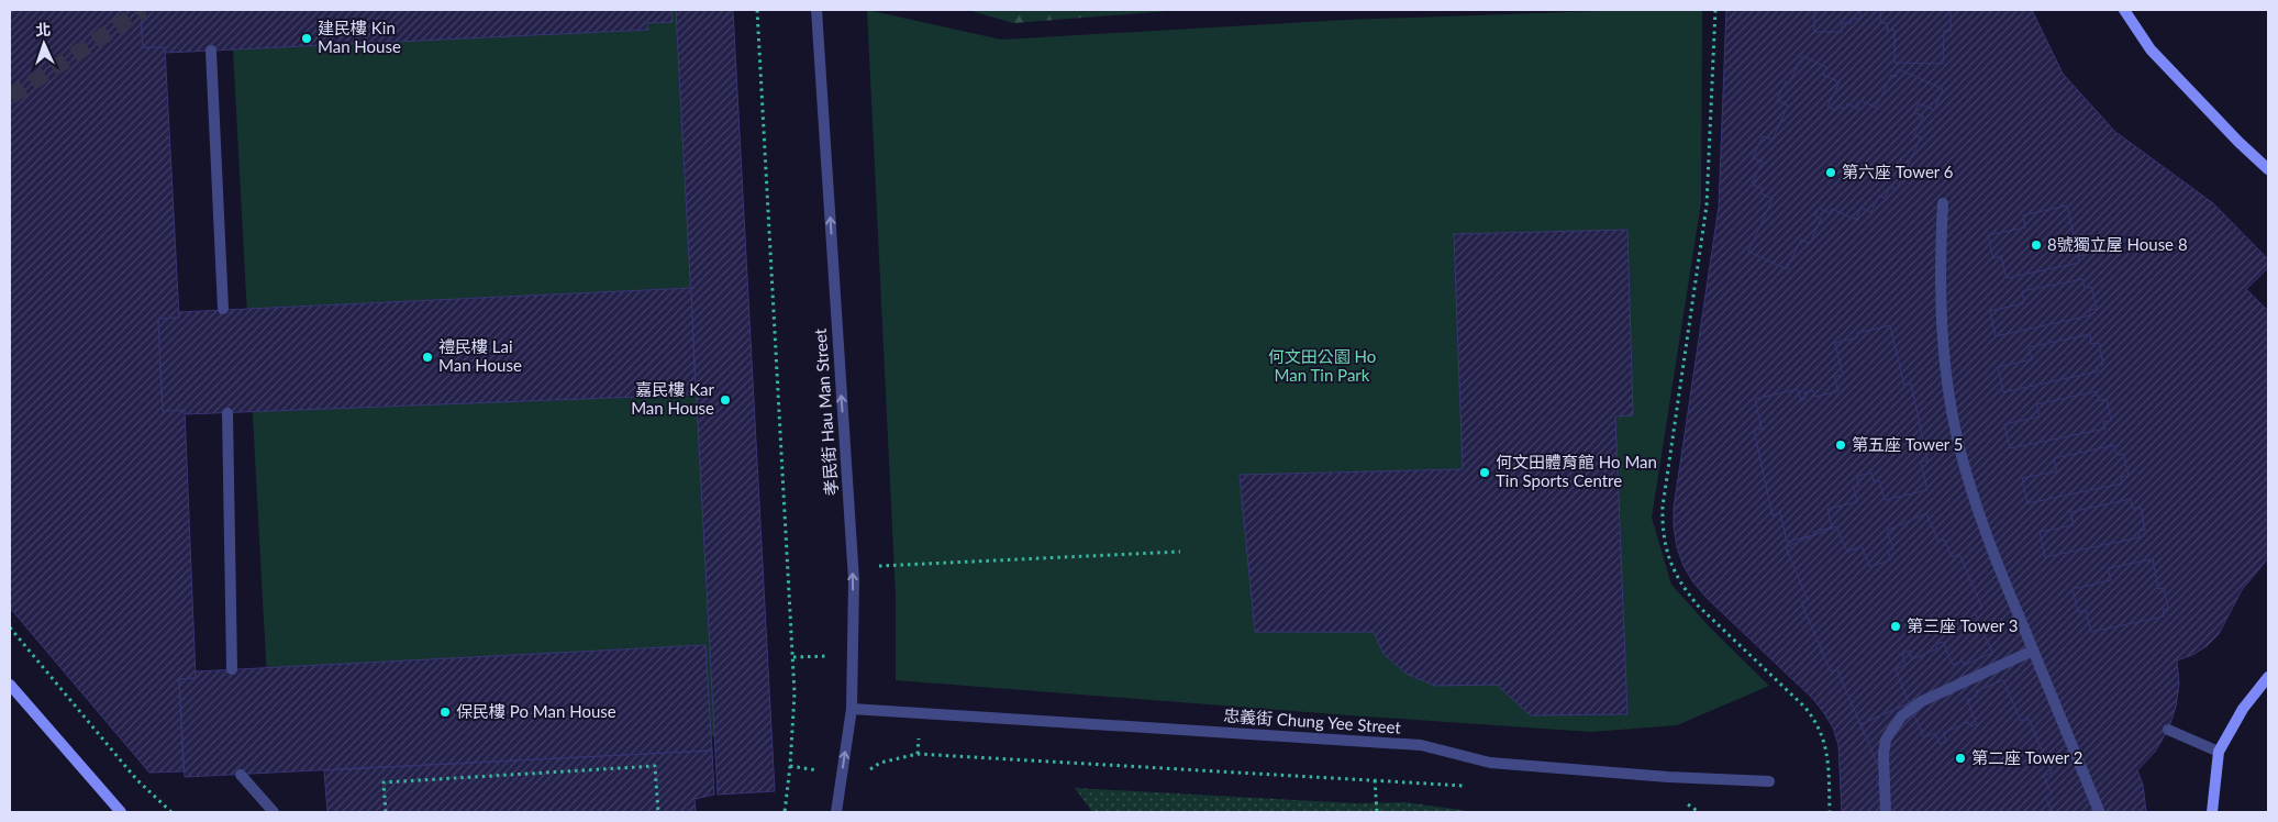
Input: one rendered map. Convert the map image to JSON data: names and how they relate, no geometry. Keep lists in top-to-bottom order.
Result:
{
  "streets": {
    "street": ["孝民街 Hau Man Street", "忠義街 Chung Yee Street"]
  },
  "crossings": [
    ["孝民街 Hau Man Street", "忠義街 Chung Yee Street"]
  ],
  "one_way": ["孝民街 Hau Man Street"],
  "parks": ["何文田公園 Ho Man Tin Park"],
  "places": [
    "建民樓 Kin Man House",
    "第六座 Tower 6",
    "8號獨立屋 House 8",
    "禮民樓 Lai Man House",
    "嘉民樓 Kar Man House",
    "第五座 Tower 5",
    "何文田體育館 Ho Man Tin Sports Centre",
    "第三座 Tower 3",
    "保民樓 Po Man House",
    "第二座 Tower 2"
  ],
  "north": "top"
}
